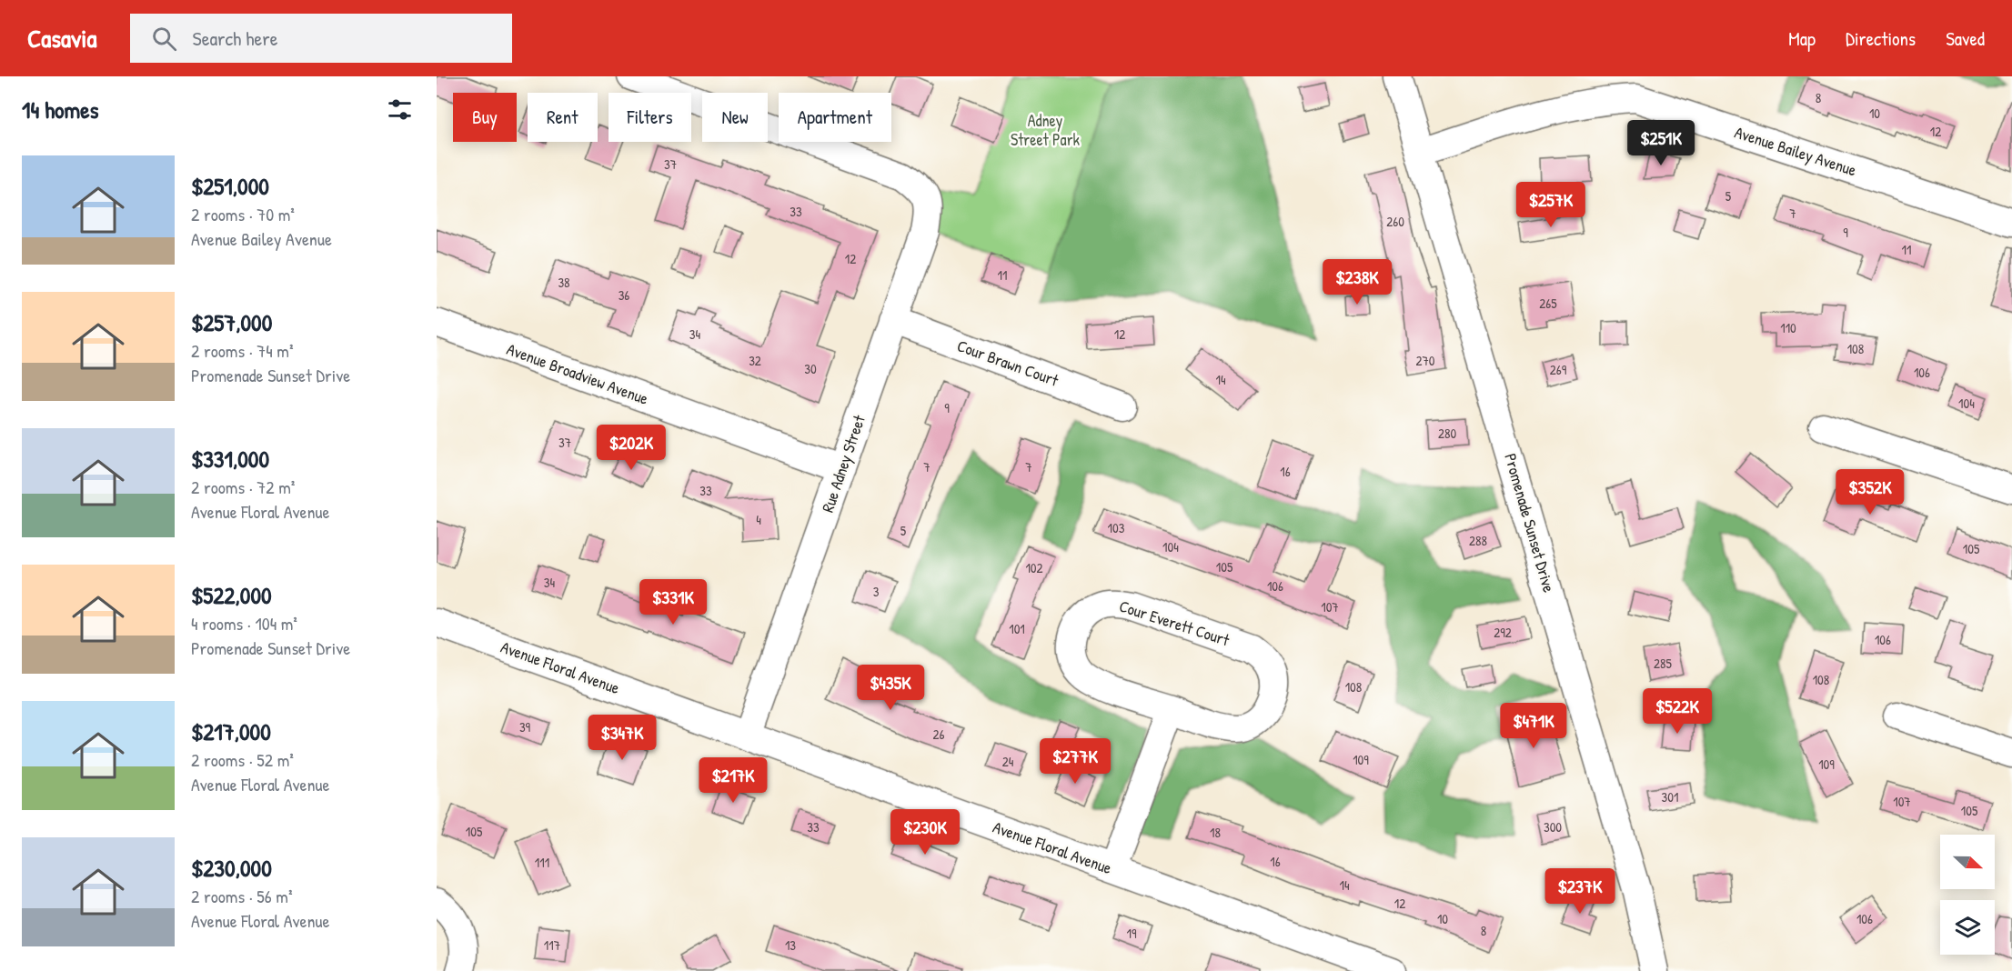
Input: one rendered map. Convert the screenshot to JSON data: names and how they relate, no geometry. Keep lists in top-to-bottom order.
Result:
{
  "streets": {
    "street": [
      "Avenue Bailey Avenue",
      "Cour Brawn Court",
      "Avenue Broadview Avenue",
      "Rue Adney Street",
      "Promenade Sunset Drive",
      "Cour Everett Court",
      "Avenue Floral Avenue"
    ]
  },
  "crossings": [
    ["Avenue Bailey Avenue", "Promenade Sunset Drive"],
    ["Cour Brawn Court", "Rue Adney Street"],
    ["Avenue Broadview Avenue", "Rue Adney Street"],
    ["Rue Adney Street", "Avenue Floral Avenue"]
  ],
  "parks": ["Adney Street Park"],
  "house_numbers": [
    "8",
    "10",
    "12",
    "37",
    "5",
    "33",
    "7",
    "260",
    "9",
    "11",
    "12",
    "11",
    "38",
    "36",
    "265",
    "110",
    "34",
    "12",
    "108",
    "32",
    "270",
    "30",
    "269",
    "106",
    "14",
    "104",
    "9",
    "280",
    "37",
    "7",
    "7",
    "16",
    "33",
    "4",
    "103",
    "5",
    "288",
    "104",
    "105",
    "105",
    "102",
    "34",
    "106",
    "3",
    "107",
    "101",
    "292",
    "106",
    "285",
    "108",
    "108",
    "39",
    "26",
    "109",
    "24",
    "109",
    "301",
    "107",
    "105",
    "33",
    "300",
    "105",
    "18",
    "16",
    "111",
    "14",
    "12",
    "10",
    "106",
    "8",
    "19",
    "117",
    "13"
  ],
  "north": "right",
  "page": {
    "header": "Casavia",
    "search": "Search here",
    "nav": ["Map", "Directions", "Saved"],
    "heading": "14 homes",
    "chip": [
      "Buy",
      "Rent",
      "Filters",
      "New",
      "Apartment"
    ],
    "price": [
      "$251K",
      "$257K",
      "$238K",
      "$202K",
      "$352K",
      "$331K",
      "$435K",
      "$522K",
      "$471K",
      "$347K",
      "$277K",
      "$217K",
      "$230K",
      "$237K"
    ],
    "list": [
      {
        "name": "$251,000",
        "note": "2 rooms · 70 m² · Avenue Bailey Avenue"
      },
      {
        "name": "$257,000",
        "note": "2 rooms · 74 m² · Promenade Sunset Drive"
      },
      {
        "name": "$331,000",
        "note": "2 rooms · 72 m² · Avenue Floral Avenue"
      },
      {
        "name": "$522,000",
        "note": "4 rooms · 104 m² · Promenade Sunset Drive"
      },
      {
        "name": "$217,000",
        "note": "2 rooms · 52 m² · Avenue Floral Avenue"
      },
      {
        "name": "$230,000",
        "note": "2 rooms · 56 m² · Avenue Floral Avenue"
      }
    ]
  }
}
